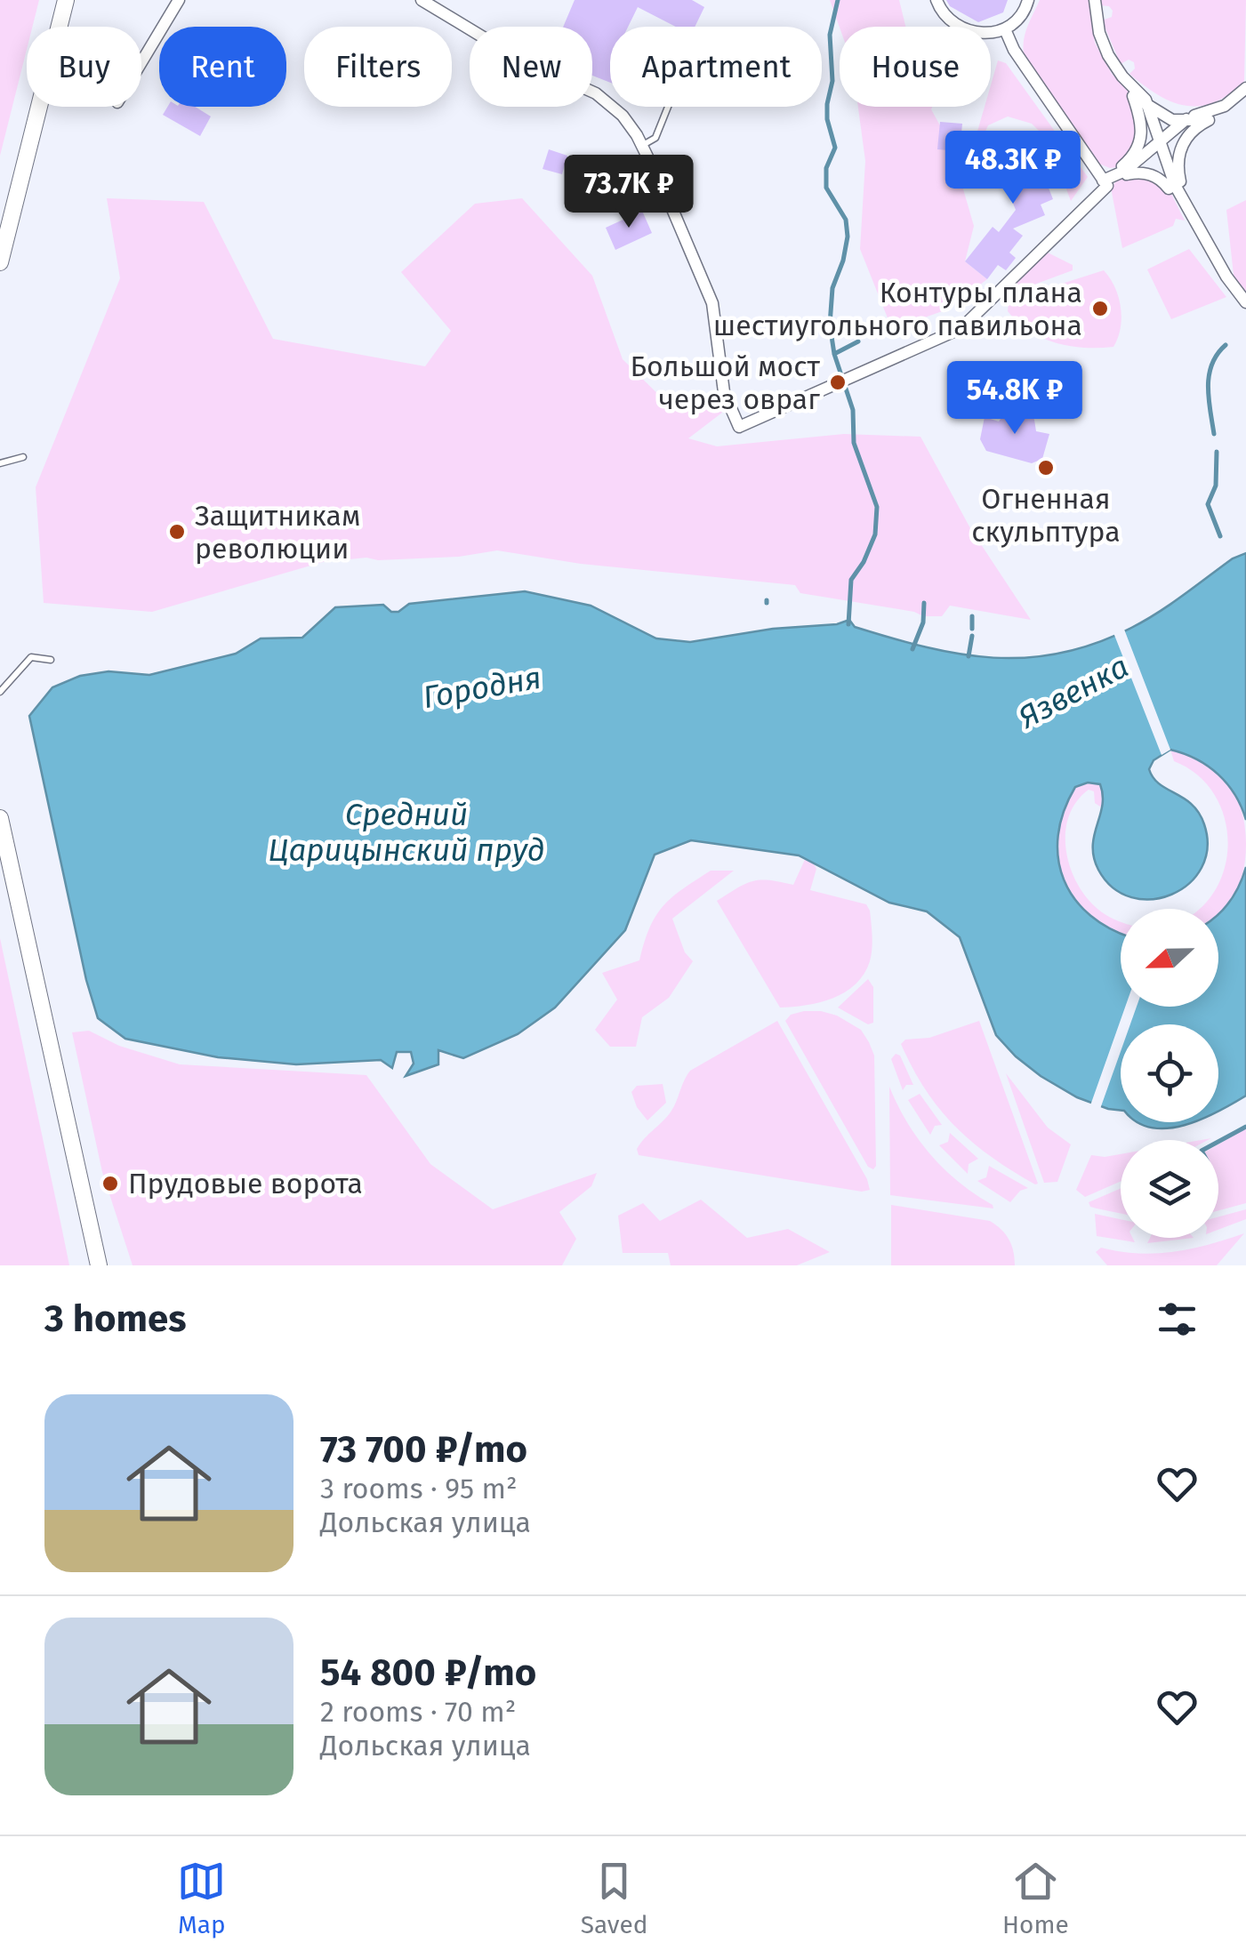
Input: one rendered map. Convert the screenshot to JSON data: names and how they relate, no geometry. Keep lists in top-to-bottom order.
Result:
{
  "water": ["Городня", "Язвенка", "Средний Царицынский пруд"],
  "places": [
    "Контуры плана шестиугольного павильона",
    "Большой мост через овраг",
    "Огненная скульптура",
    "Защитникам революции",
    "Прудовые ворота"
  ],
  "north": "left",
  "page": {
    "chip": [
      "Buy",
      "Rent",
      "Filters",
      "New",
      "Apartment",
      "House"
    ],
    "price": ["48.3K ₽", "73.7K ₽", "54.8K ₽"],
    "heading": "3 homes",
    "list": [
      {
        "name": "73 700 ₽/mo",
        "note": "3 rooms · 95 m² · Дольская улица"
      },
      {
        "name": "54 800 ₽/mo",
        "note": "2 rooms · 70 m² · Дольская улица"
      }
    ],
    "tabs": ["Map", "Saved", "Home"]
  }
}
